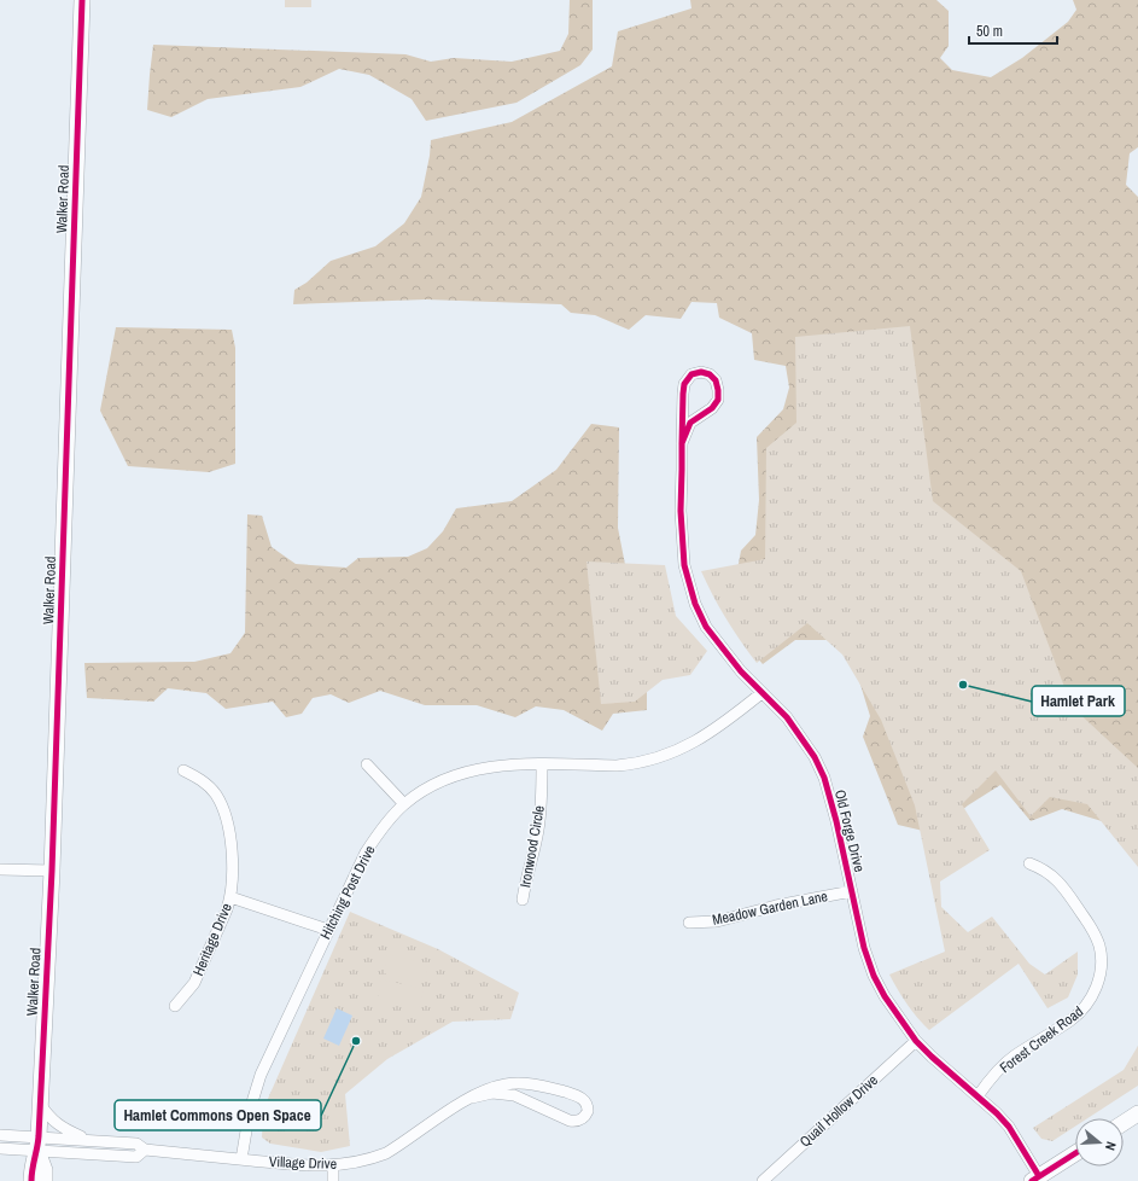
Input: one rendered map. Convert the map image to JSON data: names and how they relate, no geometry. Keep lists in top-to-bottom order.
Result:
{
  "streets": {
    "street": [
      "Walker Road",
      "Old Forge Drive",
      "Ironwood Circle",
      "Hitching Post Drive",
      "Meadow Garden Lane",
      "Heritage Drive",
      "Forest Creek Road",
      "Quail Hollow Drive",
      "Village Drive"
    ]
  },
  "crossings": [
    ["Walker Road", "Village Drive"],
    ["Old Forge Drive", "Hitching Post Drive"],
    ["Old Forge Drive", "Meadow Garden Lane"],
    ["Old Forge Drive", "Forest Creek Road"],
    ["Old Forge Drive", "Quail Hollow Drive"],
    ["Ironwood Circle", "Hitching Post Drive"],
    ["Hitching Post Drive", "Village Drive"]
  ],
  "places": ["Hamlet Park", "Hamlet Commons Open Space"],
  "scale_bar": "50 m",
  "north": "right"
}
